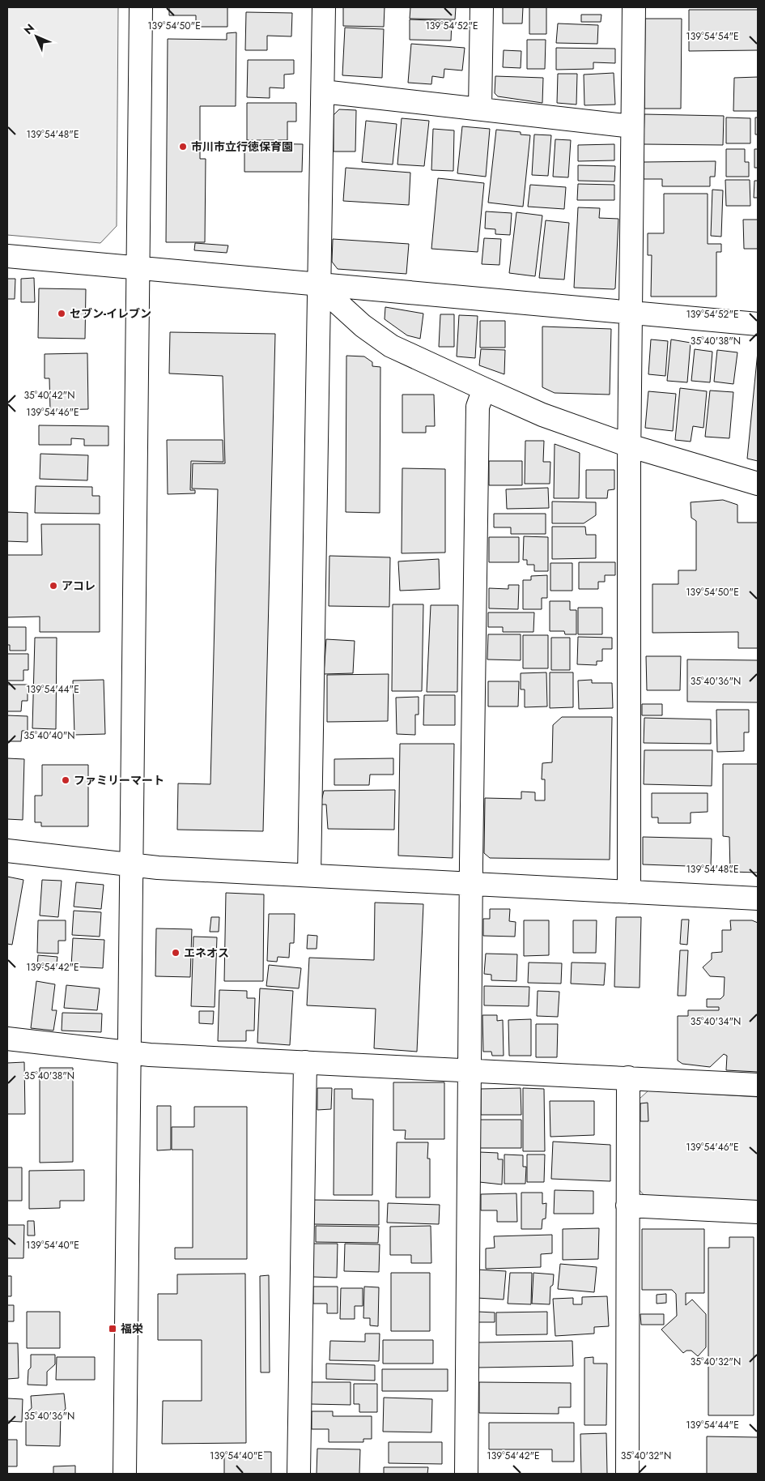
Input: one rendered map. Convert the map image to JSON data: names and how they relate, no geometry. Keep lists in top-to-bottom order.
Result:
{
  "places": {
    "other": [
      "市川市立行徳保育園",
      "セブン-イレブン",
      "アコレ",
      "ファミリーマート",
      "エネオス"
    ],
    "transit": ["福栄"]
  },
  "north": "top left",
  "coordinates": [
    "139°54'52\"E",
    "139°54'50\"E",
    "139°54'54\"E",
    "139°54'48\"E",
    "35°40'38\"N",
    "35°40'42\"N",
    "139°54'46\"E",
    "35°40'36\"N",
    "139°54'44\"E",
    "35°40'40\"N",
    "139°54'42\"E",
    "35°40'34\"N",
    "139°54'40\"E",
    "35°40'32\"N"
  ]
}
